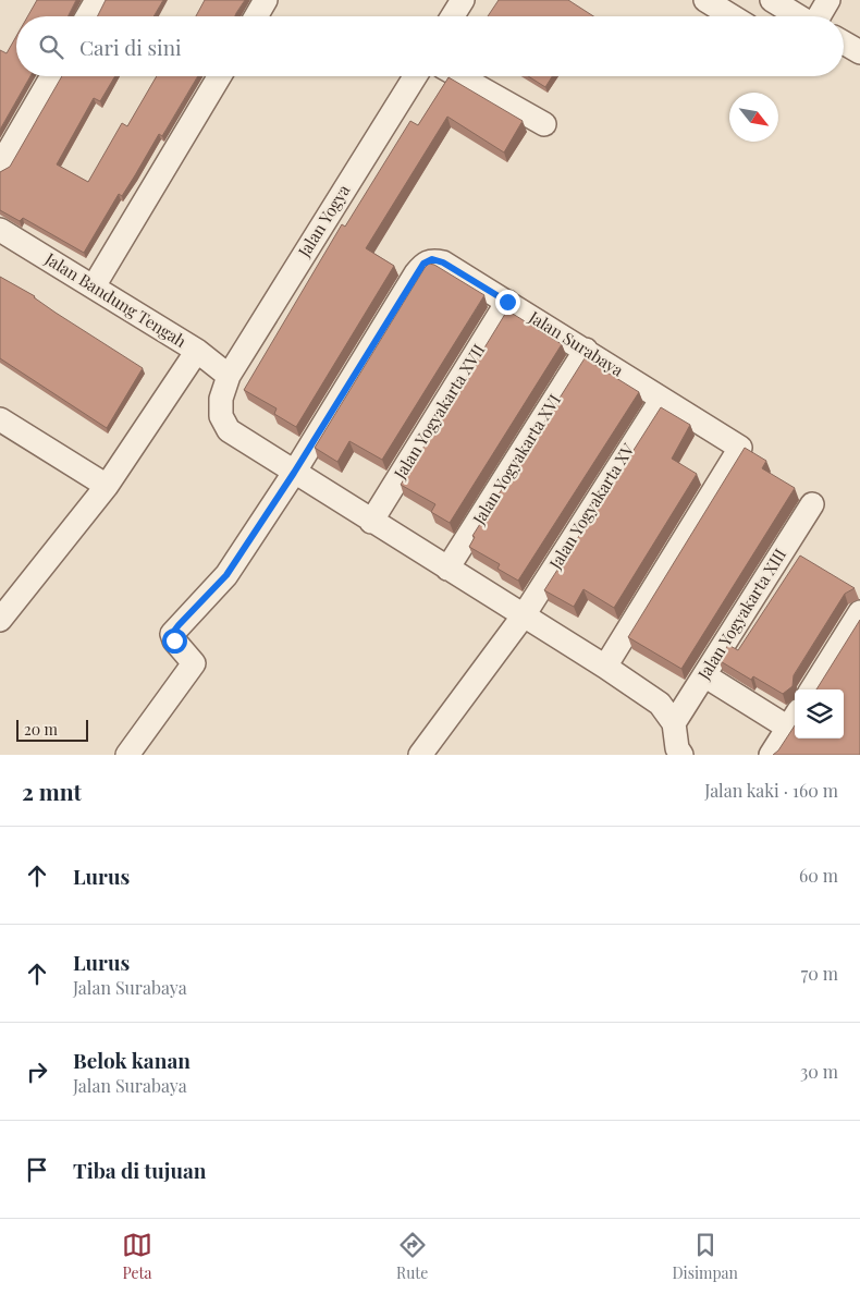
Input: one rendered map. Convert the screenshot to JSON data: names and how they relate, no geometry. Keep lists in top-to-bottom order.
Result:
{
  "streets": {
    "street": [
      "Jalan Yogya",
      "Jalan Bandung Tengah",
      "Jalan Surabaya",
      "Jalan Yogyakarta XVII",
      "Jalan Yogyakarta XVI",
      "Jalan Yogyakarta XV",
      "Jalan Yogyakarta XIII"
    ]
  },
  "crossings": [
    ["Jalan Yogya", "Jalan Bandung Tengah"],
    ["Jalan Yogya", "Jalan Surabaya"],
    ["Jalan Yogya", "Jalan Yogyakarta XVII"],
    ["Jalan Yogya", "Jalan Yogyakarta XVI"],
    ["Jalan Yogya", "Jalan Yogyakarta XV"],
    ["Jalan Yogya", "Jalan Yogyakarta XIII"],
    ["Jalan Surabaya", "Jalan Yogyakarta XVII"],
    ["Jalan Surabaya", "Jalan Yogyakarta XVI"],
    ["Jalan Surabaya", "Jalan Yogyakarta XV"]
  ],
  "scale_bar": "20 m",
  "north": "bottom right",
  "page": {
    "search": "Cari di sini",
    "scale": "20 m",
    "heading": ["2 mnt", "Jalan kaki · 160 m"],
    "list": [
      ["Lurus", "60 m"],
      ["Lurus", "Jalan Surabaya", "70 m"],
      ["Belok kanan", "Jalan Surabaya", "30 m"],
      "Tiba di tujuan"
    ],
    "nav": ["Peta", "Rute", "Disimpan"]
  }
}
